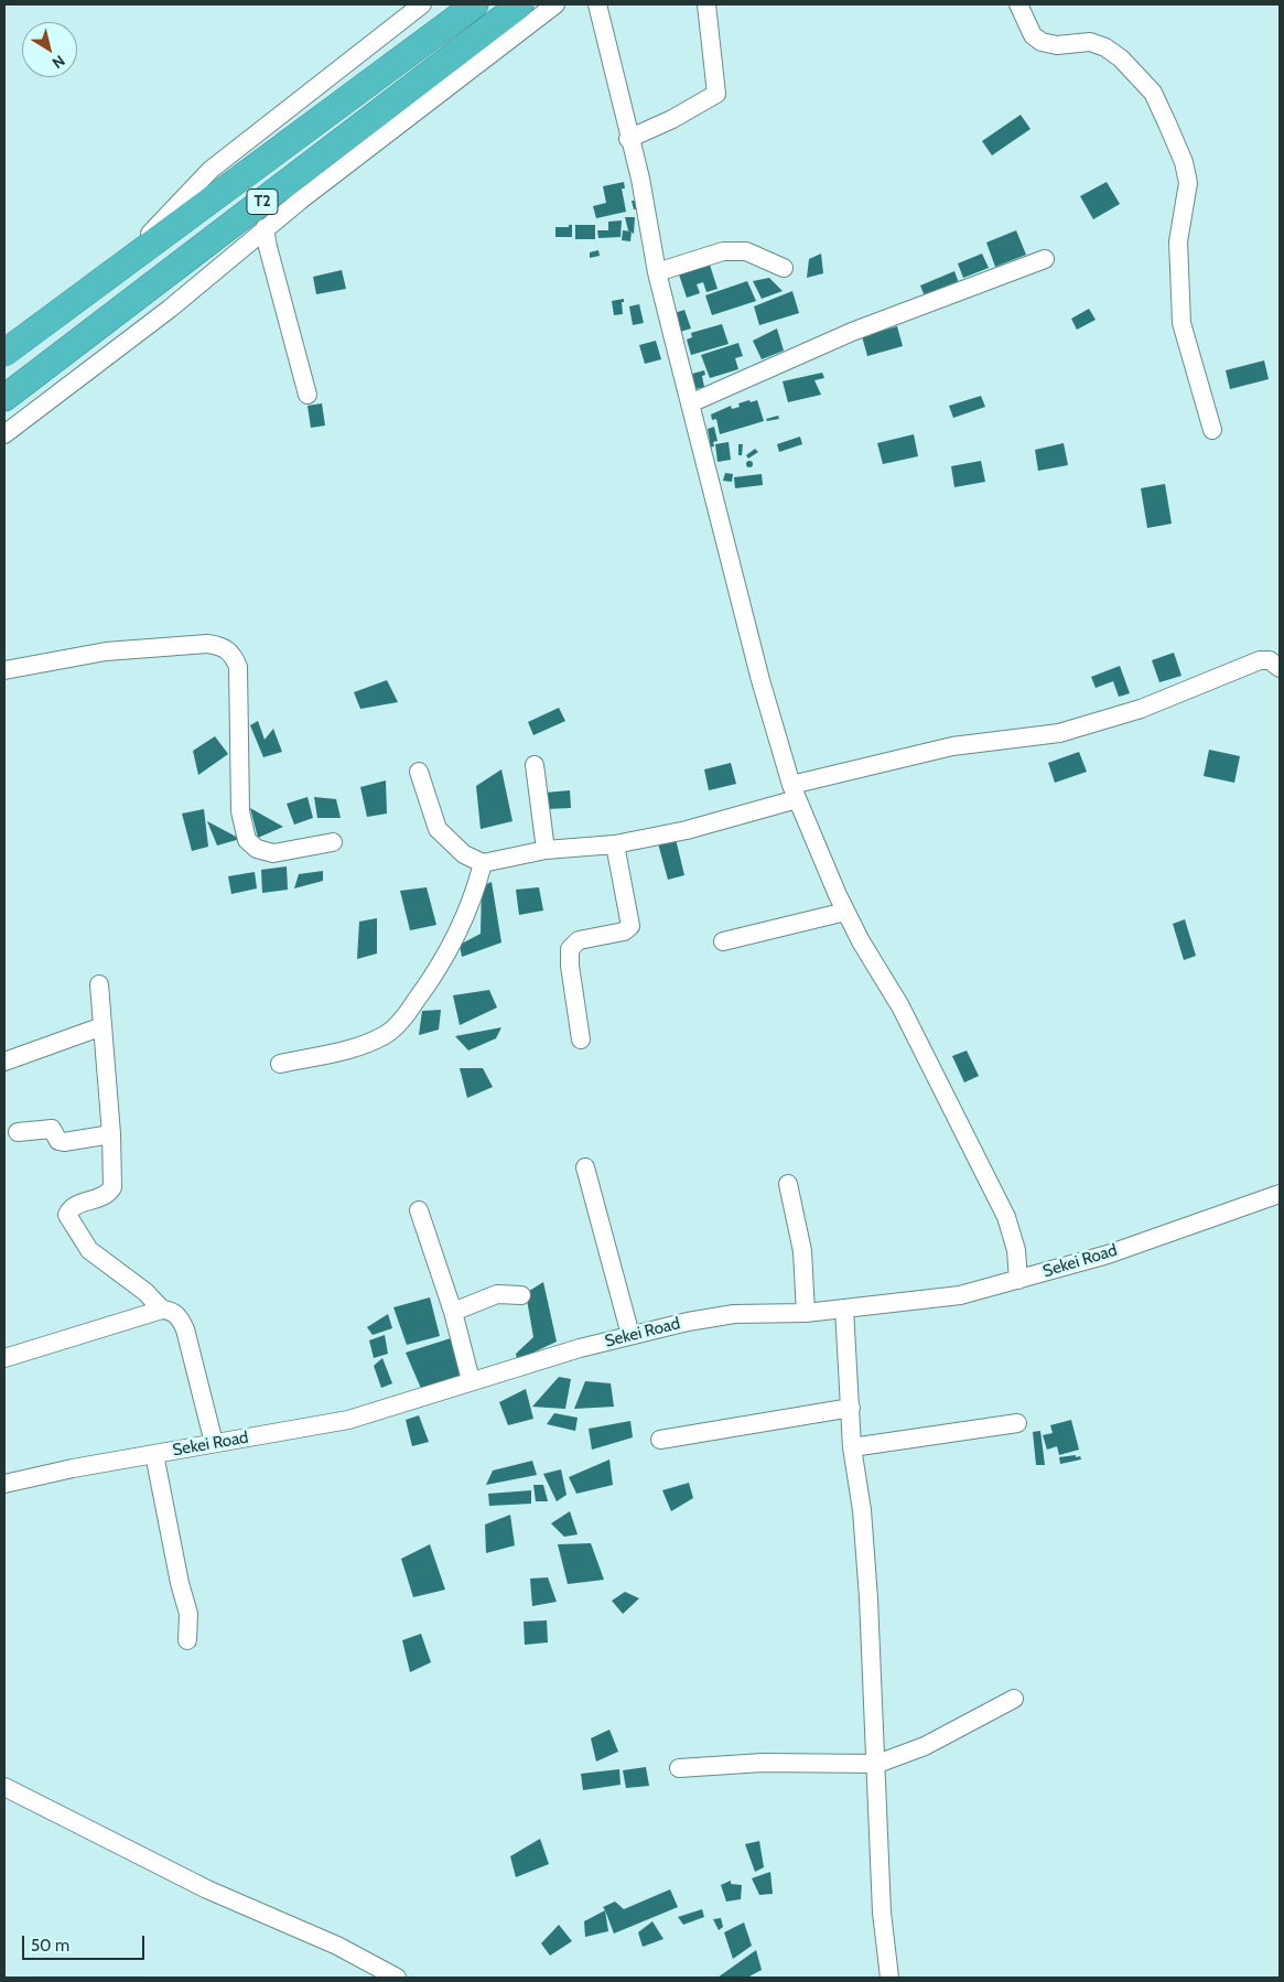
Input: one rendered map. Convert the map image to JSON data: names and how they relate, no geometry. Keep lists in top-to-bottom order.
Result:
{
  "streets": {
    "highway": ["T2"],
    "street": ["Sekei Road"]
  },
  "scale_bar": "50 m",
  "north": "bottom right"
}
